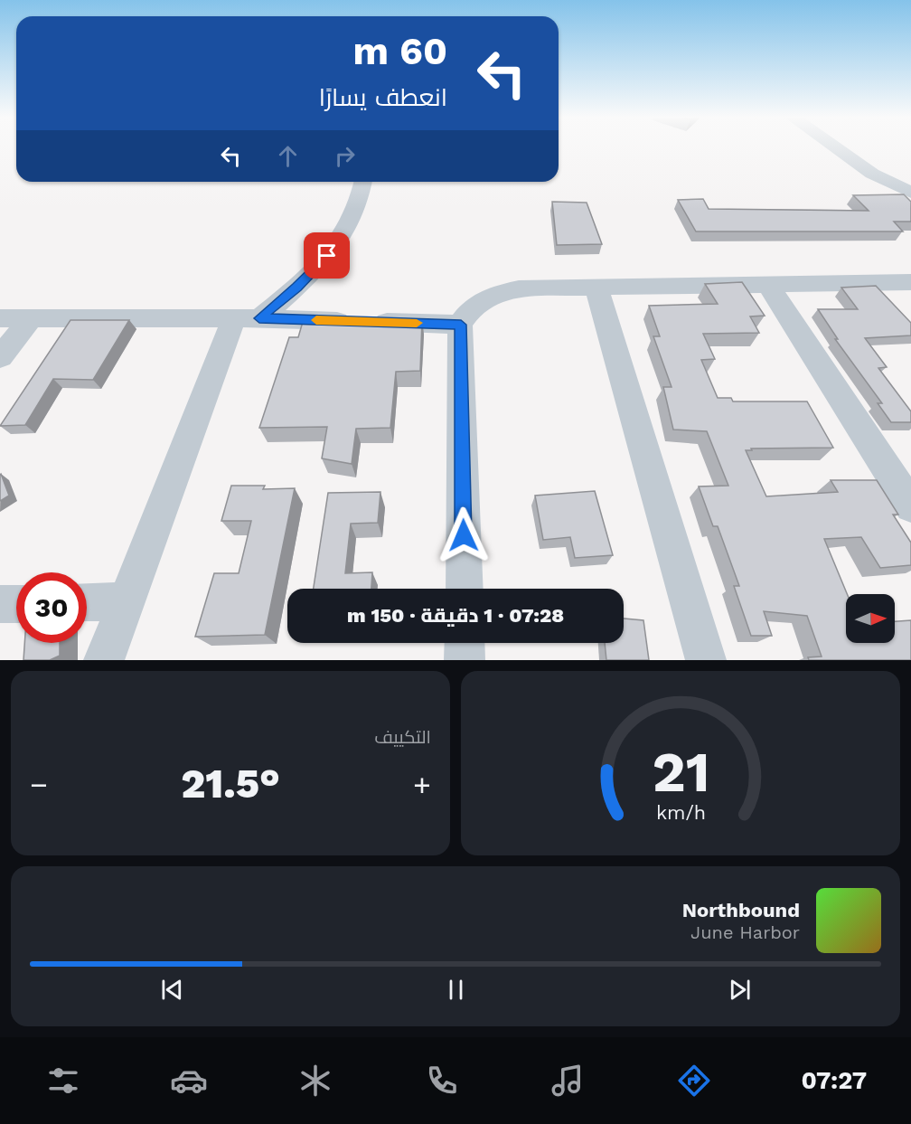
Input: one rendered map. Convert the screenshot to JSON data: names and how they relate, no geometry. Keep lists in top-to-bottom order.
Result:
{
  "north": "right",
  "page": {
    "turn": ["60 m", "انعطف يسارًا"],
    "limit": "30",
    "trip": "07:28 · 1 دقيقة · 150 m",
    "tile": "التكييف",
    "heat": ["−", "21.5°", "+"],
    "song": ["Northbound", "June Harbor"],
    "tabs": "07:27",
    "gauge": ["21", "km/h"]
  }
}
